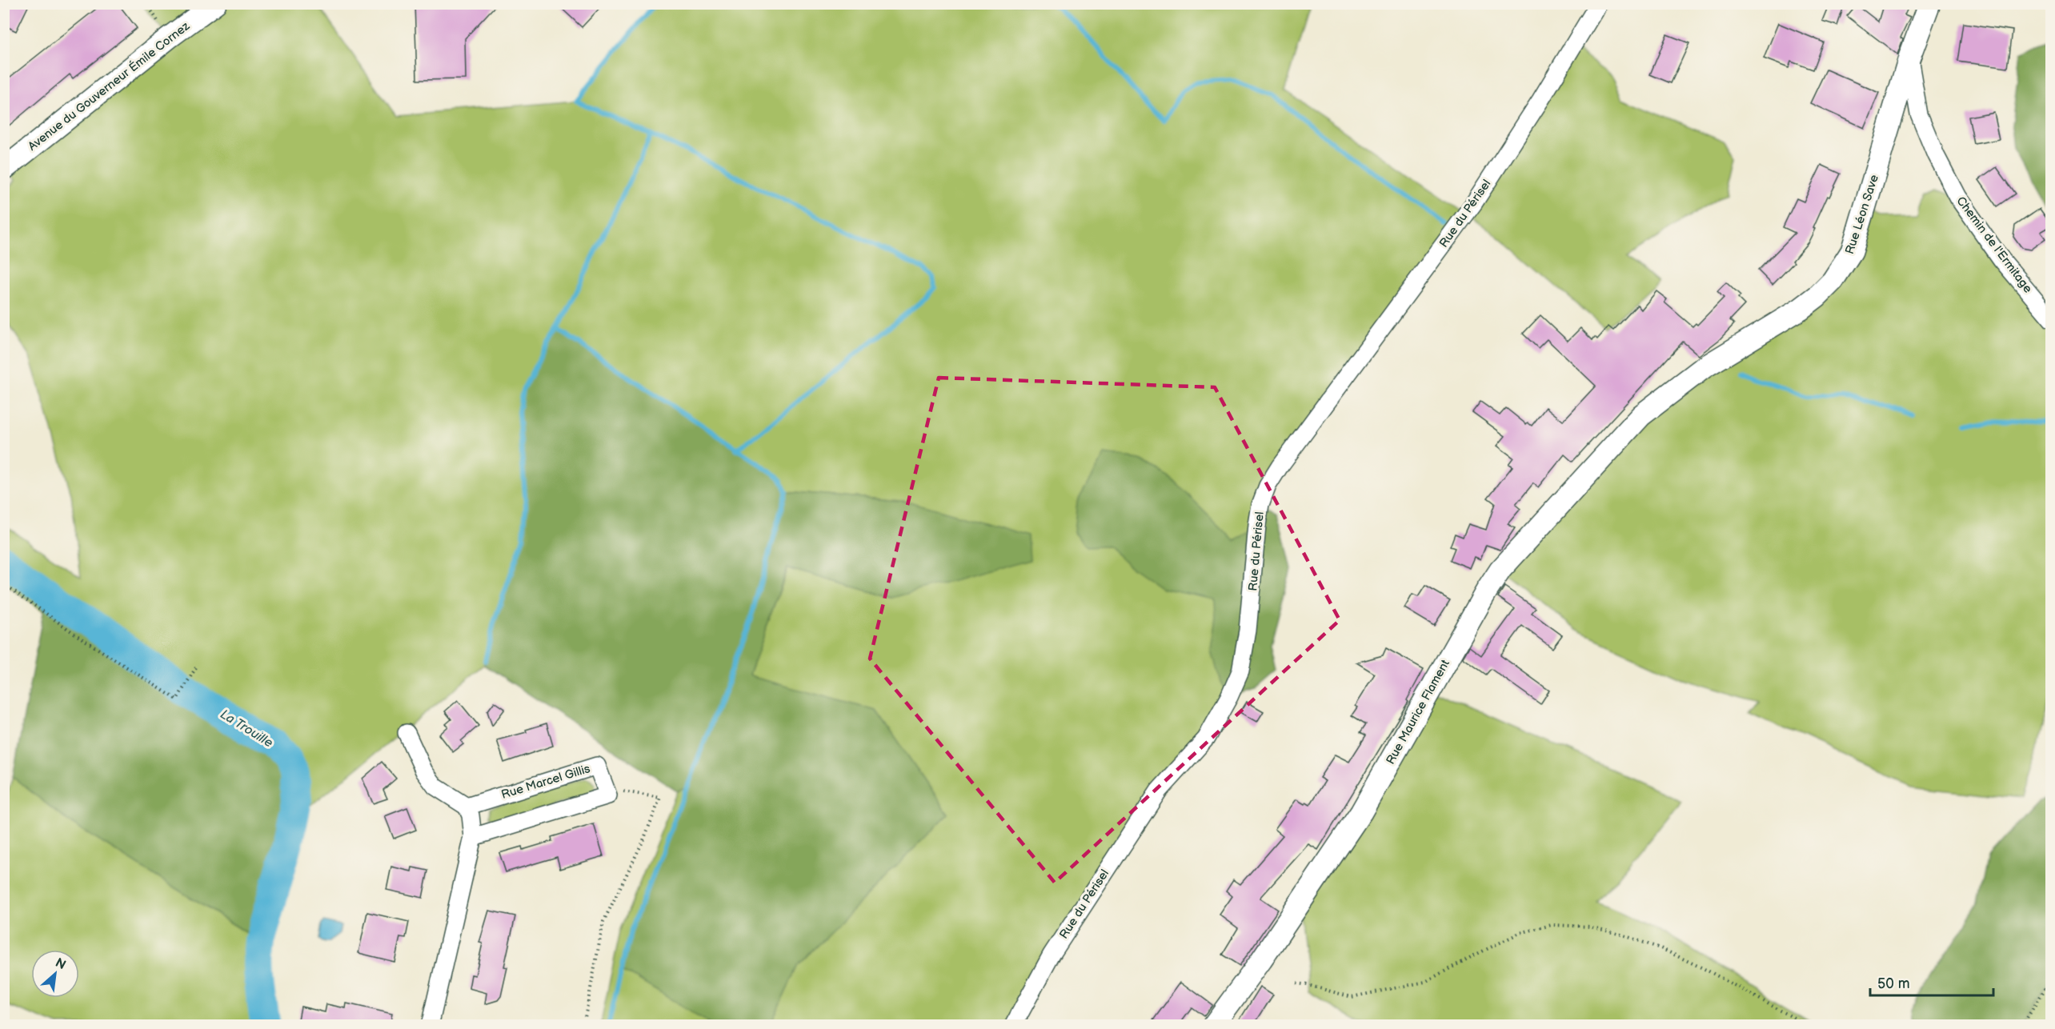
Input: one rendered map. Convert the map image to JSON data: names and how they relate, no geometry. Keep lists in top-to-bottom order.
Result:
{
  "streets": {
    "street": [
      "Avenue du Gouverneur Émile Cornez",
      "Rue du Périsel",
      "Rue Léon Save",
      "Chemin de l'Ermitage",
      "Rue Maurice Flament",
      "Rue Marcel Gillis"
    ]
  },
  "crossings": [
    ["Rue Léon Save", "Chemin de l'Ermitage"],
    ["Rue Léon Save", "Rue Maurice Flament"]
  ],
  "water": ["La Trouille"],
  "scale_bar": "50 m",
  "north": "top right"
}
